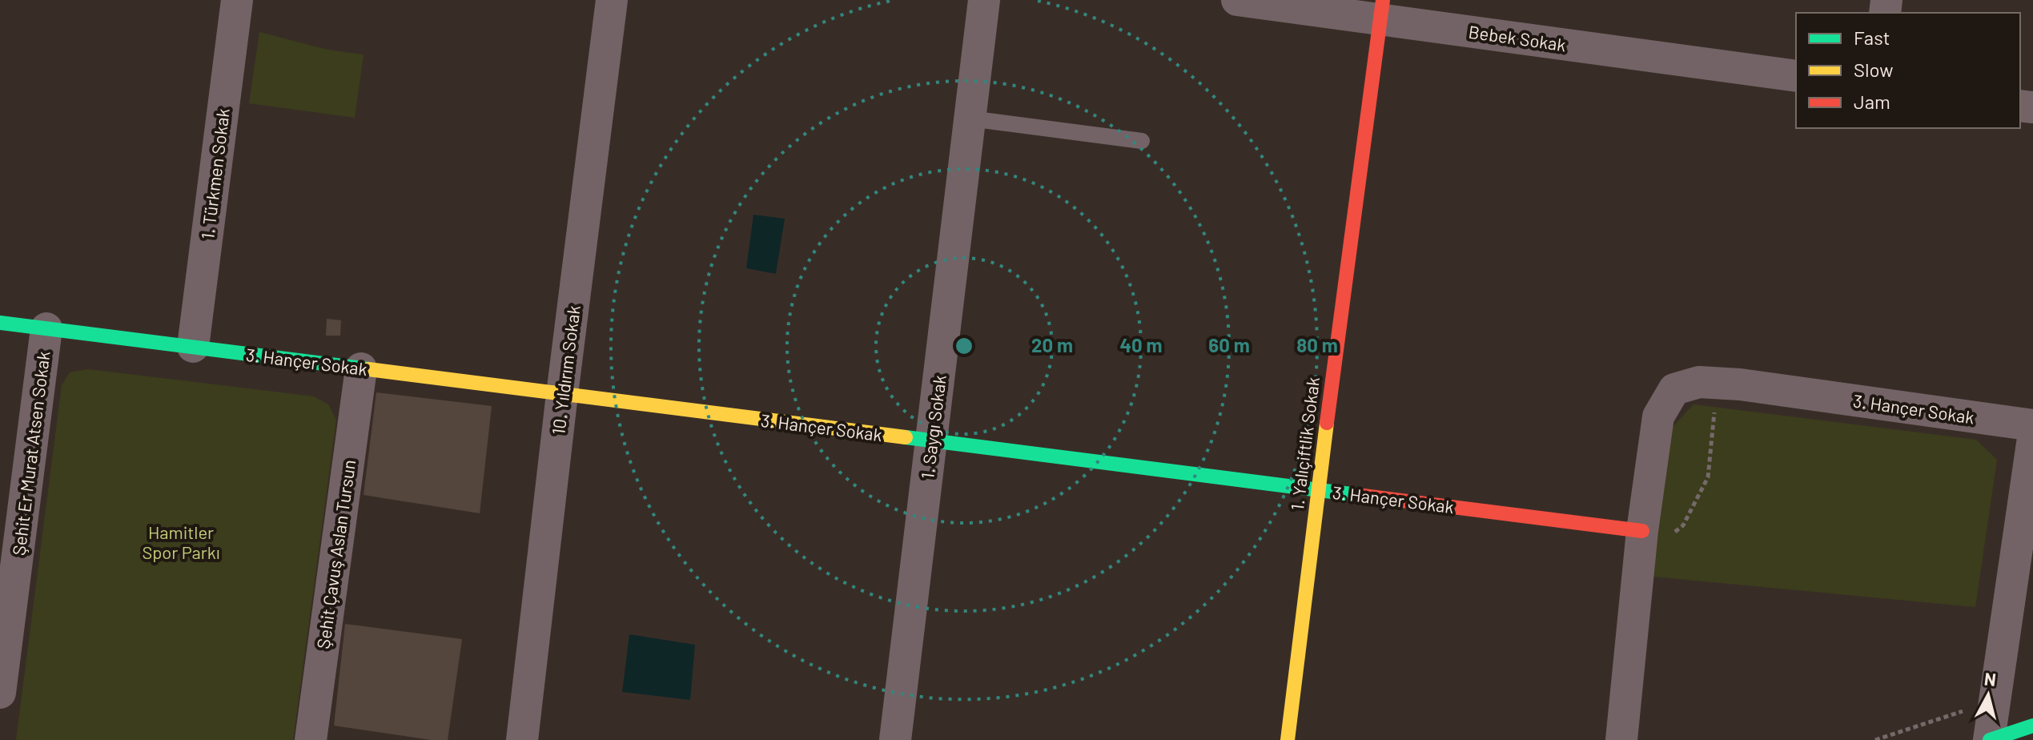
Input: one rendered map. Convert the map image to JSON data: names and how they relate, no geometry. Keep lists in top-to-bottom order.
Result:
{
  "streets": {
    "street": [
      "Bebek Sokak",
      "1. Türkmen Sokak",
      "3. Hançer Sokak",
      "10. Yıldırım Sokak",
      "1. Saygı Sokak",
      "1. Yalıçiftlik Sokak",
      "Şehit Er Murat Atsen Sokak",
      "Şehit Çavuş Aslan Tursun"
    ]
  },
  "crossings": [
    ["Bebek Sokak", "1. Yalıçiftlik Sokak"],
    ["1. Türkmen Sokak", "3. Hançer Sokak"],
    ["3. Hançer Sokak", "10. Yıldırım Sokak"],
    ["3. Hançer Sokak", "1. Saygı Sokak"],
    ["3. Hançer Sokak", "1. Yalıçiftlik Sokak"],
    ["3. Hançer Sokak", "Şehit Er Murat Atsen Sokak"],
    ["3. Hançer Sokak", "Şehit Çavuş Aslan Tursun"]
  ],
  "parks": ["Hamitler Spor Parkı"],
  "legend": ["Fast", "Slow", "Jam"],
  "north": "top",
  "rings": [
    "20 m",
    "40 m",
    "60 m",
    "80 m"
  ]
}
